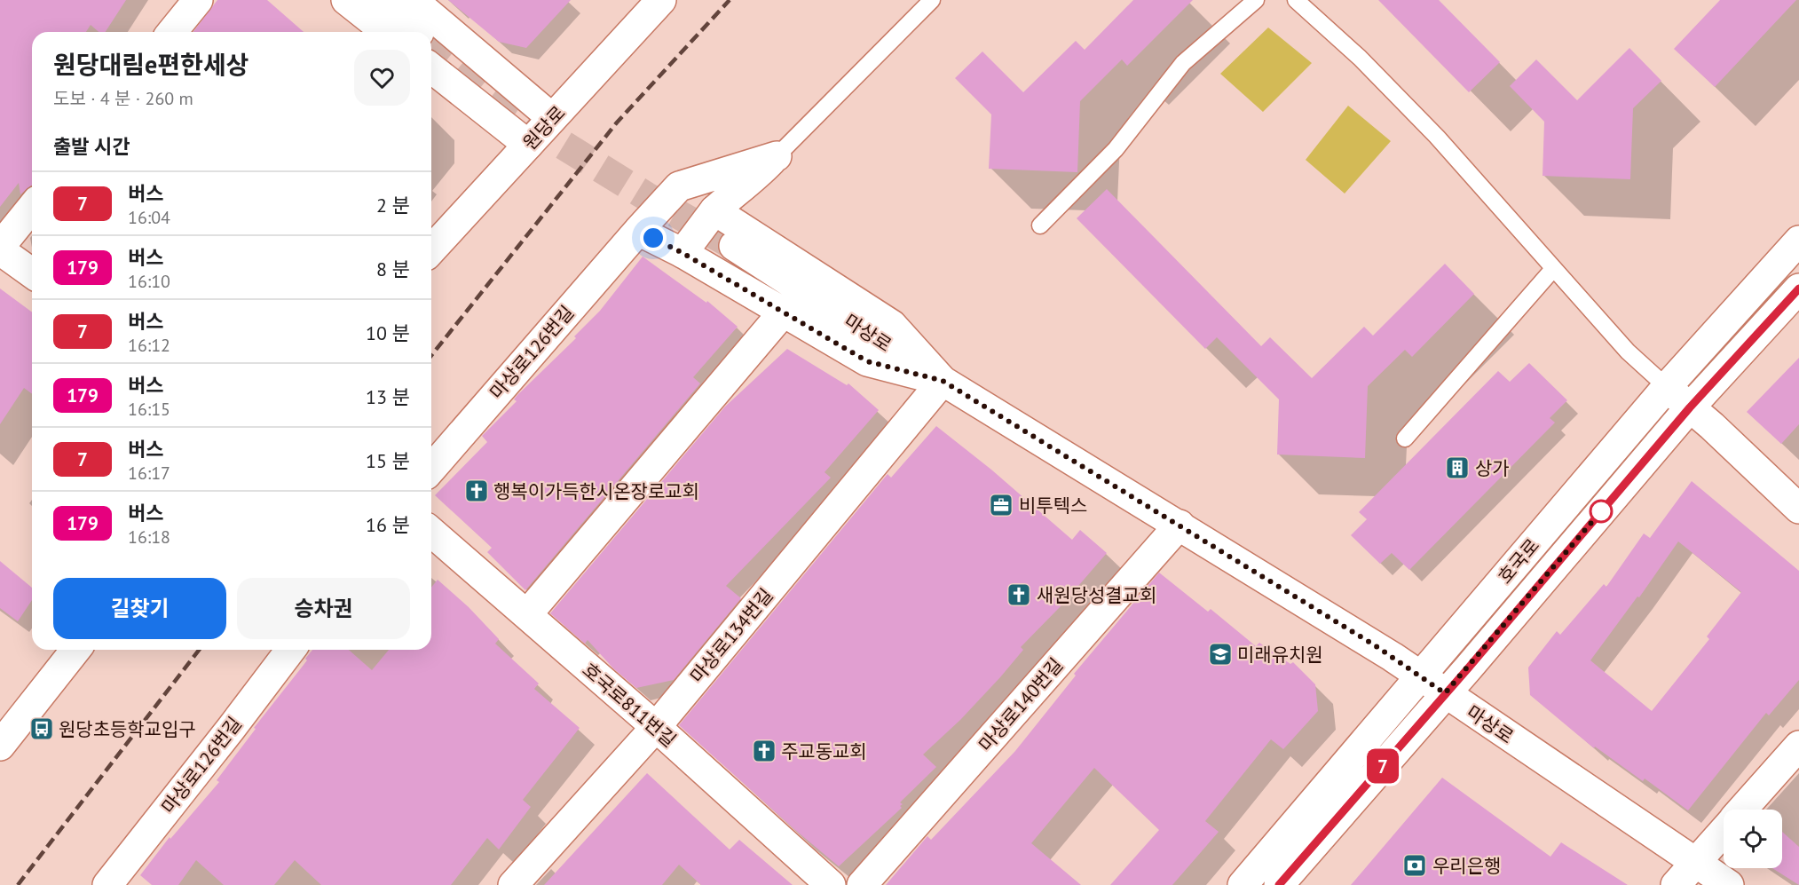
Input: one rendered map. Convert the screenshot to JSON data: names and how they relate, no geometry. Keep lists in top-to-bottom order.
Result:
{
  "streets": {
    "street": [
      "원당로",
      "마상로",
      "마상로126번길",
      "호국로",
      "마상로134번길",
      "호국로811번길",
      "마상로140번길"
    ]
  },
  "crossings": [
    ["마상로", "호국로"],
    ["마상로", "마상로134번길"],
    ["마상로", "마상로140번길"],
    ["마상로134번길", "호국로811번길"]
  ],
  "places": {
    "building": ["상가"],
    "church": ["행복이가득한시온장로교회", "새원당성결교회", "주교동교회"],
    "office": ["비투텍스"],
    "school or university": ["미래유치원"],
    "bus stop": ["원당초등학교입구"],
    "bank": ["우리은행"]
  },
  "lines": ["bus line 7"],
  "page": {
    "on_map": "7",
    "heading": [
      ["원당대림e편한세상", "도보 · 4 분 · 260 m"],
      "출발 시간"
    ],
    "list": [
      {
        "mark": "7",
        "name": "버스",
        "note": "16:04",
        "value": "2 분"
      },
      {
        "mark": "179",
        "name": "버스",
        "note": "16:10",
        "value": "8 분"
      },
      {
        "mark": "7",
        "name": "버스",
        "note": "16:12",
        "value": "10 분"
      },
      {
        "mark": "179",
        "name": "버스",
        "note": "16:15",
        "value": "13 분"
      },
      {
        "mark": "7",
        "name": "버스",
        "note": "16:17",
        "value": "15 분"
      },
      {
        "mark": "179",
        "name": "버스",
        "note": "16:18",
        "value": "16 분"
      }
    ],
    "buttons": ["길찾기", "승차권"]
  }
}
